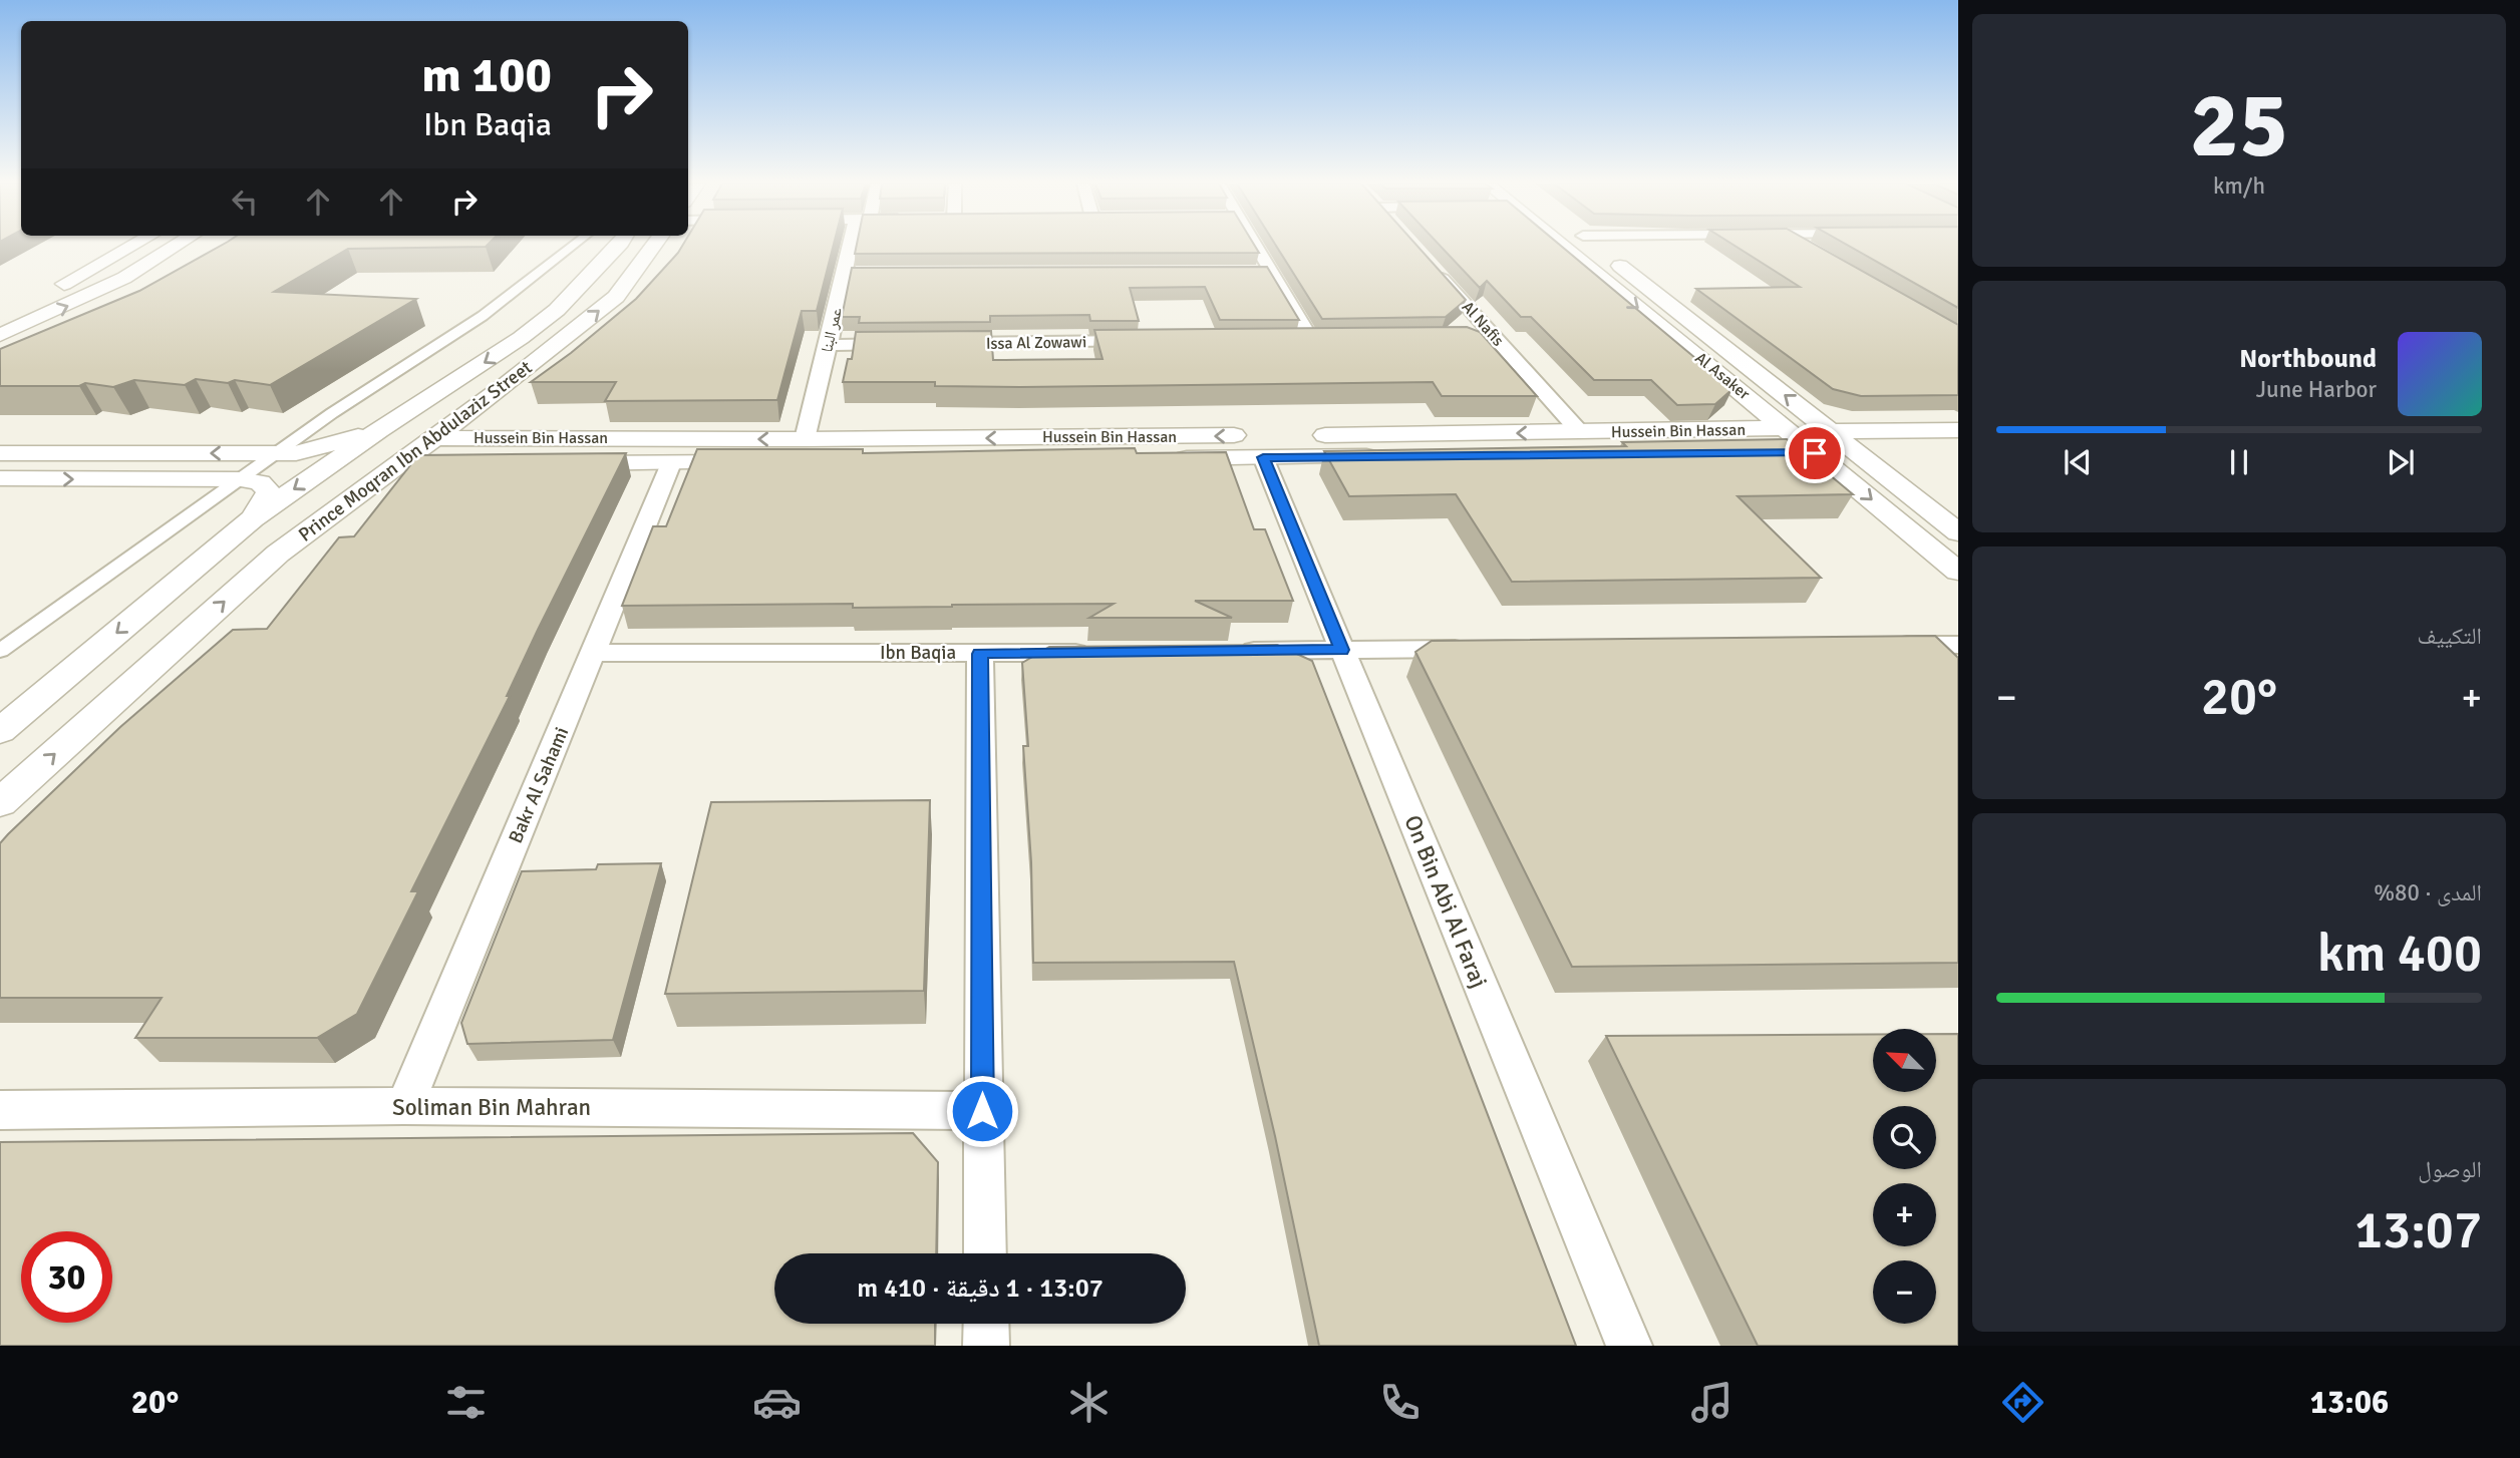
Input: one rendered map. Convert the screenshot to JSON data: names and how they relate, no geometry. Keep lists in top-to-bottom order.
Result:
{
  "streets": {
    "street": [
      "Al Nafis",
      "عمر البنا",
      "Issa Al Zowawi",
      "Al Asaker",
      "Hussein Bin Hassan",
      "Prince Moqran Ibn Abdulaziz Street",
      "Ibn Baqia",
      "Bakr Al Sahami",
      "On Bin Abi Al Faraj",
      "Soliman Bin Mahran"
    ]
  },
  "crossings": [
    ["Al Nafis", "Hussein Bin Hassan"],
    ["عمر البنا", "Hussein Bin Hassan"],
    ["Al Asaker", "Hussein Bin Hassan"],
    ["Hussein Bin Hassan", "Prince Moqran Ibn Abdulaziz Street"],
    ["Hussein Bin Hassan", "Bakr Al Sahami"],
    ["Hussein Bin Hassan", "On Bin Abi Al Faraj"],
    ["Ibn Baqia", "Bakr Al Sahami"],
    ["Bakr Al Sahami", "Soliman Bin Mahran"]
  ],
  "north": "top left",
  "page": {
    "tile": [
      ["25", "km/h"],
      "التكييف",
      ["المدى · 80%", "400 km"],
      ["الوصول", "13:07"]
    ],
    "turn": ["100 m", "Ibn Baqia"],
    "song": ["Northbound", "June Harbor"],
    "heat": ["−", "20°", "+"],
    "map_buttons": ["+", "−"],
    "limit": "30",
    "trip": "13:07 · 1 دقيقة · 410 m",
    "tabs": ["13:06", "20°"]
  }
}
